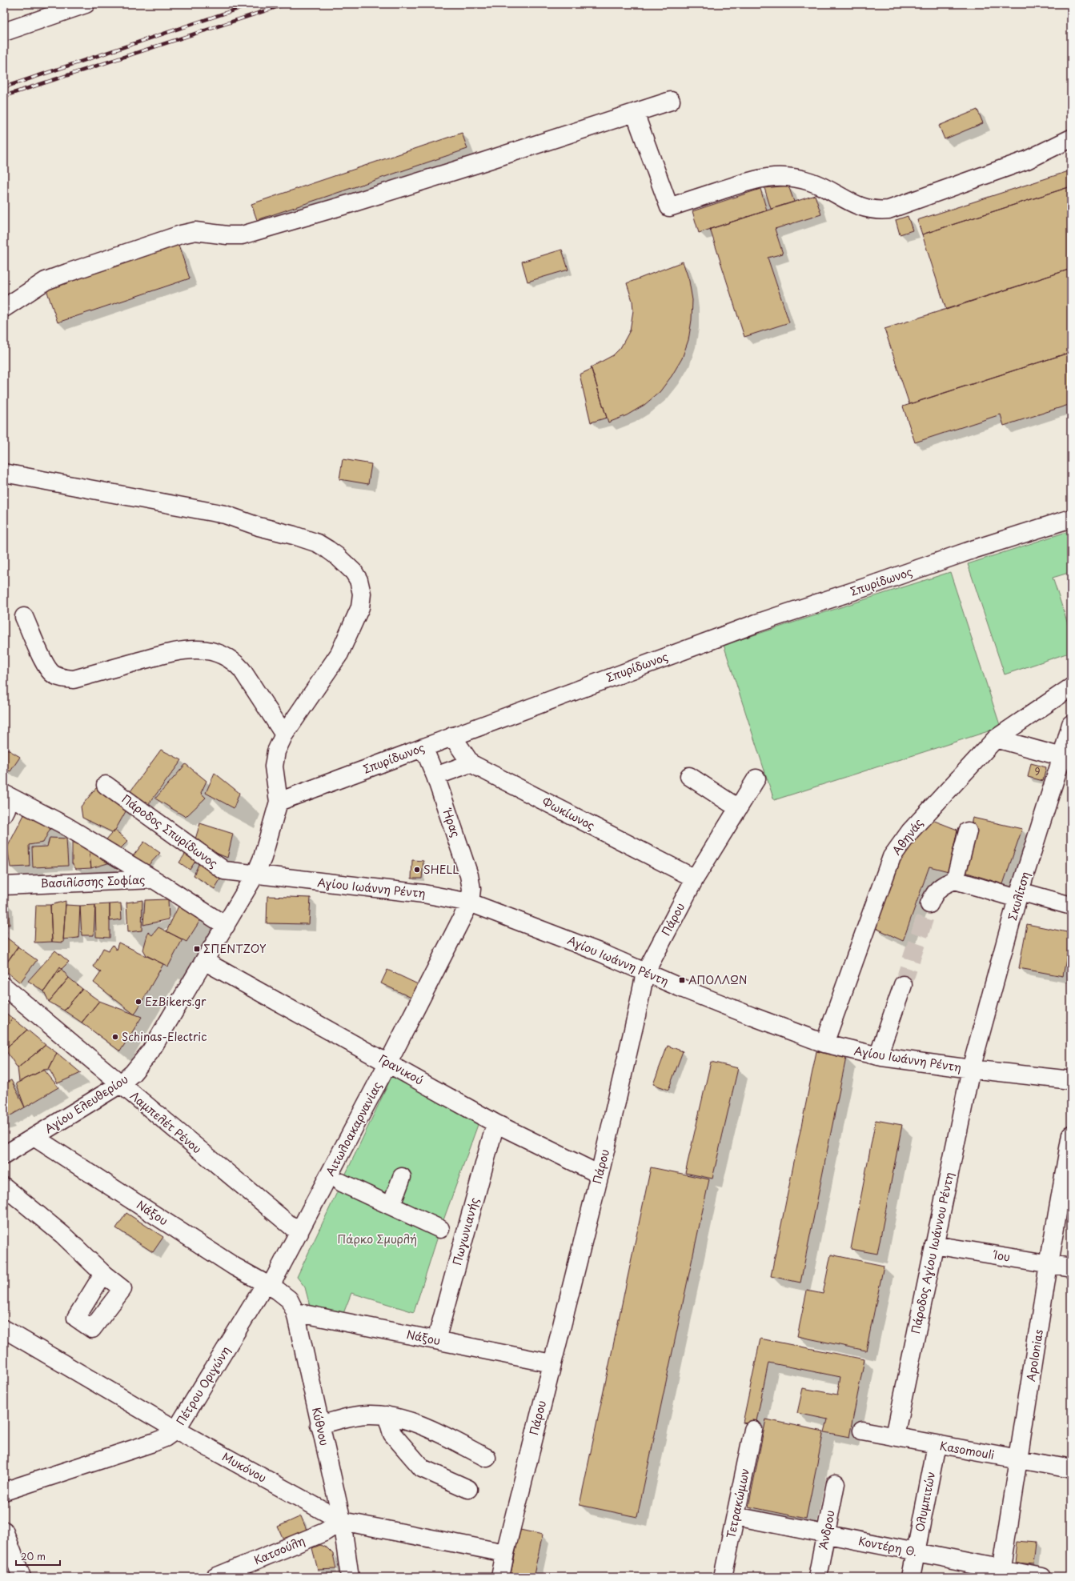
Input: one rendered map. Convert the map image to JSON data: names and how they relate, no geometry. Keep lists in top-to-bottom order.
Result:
{
  "streets": {
    "street": [
      "Σπυρίδωνος",
      "Φωκίωνος",
      "Ήρας",
      "Πάροδος Σπυρίδωνος",
      "Αθηνάς",
      "Βασιλίσσης Σοφίας",
      "Αγίου Ιωάννη Ρέντη",
      "Σκυλίτση",
      "Πάρου",
      "Γρανικού",
      "Αγίου Ελευθερίου",
      "Λαμπελέτ Ρένου",
      "Αιτωλοακαρνανίας",
      "Νάξου",
      "Πωγωνιανής",
      "Πάροδος Αγίου Ιωάννου Ρέντη",
      "Ίου",
      "Apolonias",
      "Πέτρου Οριγώνη",
      "Κύθνου",
      "Kasomouli",
      "Μυκόνου",
      "Ολυμπιτών",
      "Τετρακώμων",
      "Άνδρου",
      "Κοντέρη Θ.",
      "Κατσούλη"
    ]
  },
  "crossings": [
    ["Σπυρίδωνος", "Φωκίωνος"],
    ["Σπυρίδωνος", "Ήρας"],
    ["Φωκίωνος", "Πάρου"],
    ["Ήρας", "Αγίου Ιωάννη Ρέντη"],
    ["Ήρας", "Αιτωλοακαρνανίας"],
    ["Πάροδος Σπυρίδωνος", "Αγίου Ιωάννη Ρέντη"],
    ["Πάροδος Σπυρίδωνος", "Αγίου Ελευθερίου"],
    ["Αθηνάς", "Αγίου Ιωάννη Ρέντη"],
    ["Βασιλίσσης Σοφίας", "Αγίου Ελευθερίου"],
    ["Αγίου Ιωάννη Ρέντη", "Σκυλίτση"],
    ["Αγίου Ιωάννη Ρέντη", "Πάρου"],
    ["Αγίου Ιωάννη Ρέντη", "Αγίου Ελευθερίου"],
    ["Αγίου Ιωάννη Ρέντη", "Αιτωλοακαρνανίας"],
    ["Αγίου Ιωάννη Ρέντη", "Πάροδος Αγίου Ιωάννου Ρέντη"],
    ["Σκυλίτση", "Πάροδος Αγίου Ιωάννου Ρέντη"],
    ["Πάρου", "Γρανικού"],
    ["Πάρου", "Νάξου"],
    ["Πάρου", "Μυκόνου"],
    ["Γρανικού", "Αγίου Ελευθερίου"],
    ["Γρανικού", "Αιτωλοακαρνανίας"],
    ["Γρανικού", "Πωγωνιανής"],
    ["Αγίου Ελευθερίου", "Λαμπελέτ Ρένου"],
    ["Αγίου Ελευθερίου", "Νάξου"],
    ["Λαμπελέτ Ρένου", "Αιτωλοακαρνανίας"],
    ["Αιτωλοακαρνανίας", "Νάξου"],
    ["Αιτωλοακαρνανίας", "Πέτρου Οριγώνη"],
    ["Αιτωλοακαρνανίας", "Κύθνου"],
    ["Νάξου", "Πωγωνιανής"],
    ["Νάξου", "Πέτρου Οριγώνη"],
    ["Νάξου", "Κύθνου"],
    ["Πάροδος Αγίου Ιωάννου Ρέντη", "Ίου"],
    ["Πάροδος Αγίου Ιωάννου Ρέντη", "Kasomouli"],
    ["Ίου", "Apolonias"],
    ["Apolonias", "Kasomouli"],
    ["Apolonias", "Κοντέρη Θ."],
    ["Πέτρου Οριγώνη", "Κύθνου"],
    ["Πέτρου Οριγώνη", "Μυκόνου"],
    ["Κύθνου", "Μυκόνου"],
    ["Κύθνου", "Κατσούλη"],
    ["Kasomouli", "Ολυμπιτών"],
    ["Μυκόνου", "Κατσούλη"],
    ["Ολυμπιτών", "Κοντέρη Θ."],
    ["Τετρακώμων", "Κοντέρη Θ."],
    ["Άνδρου", "Κοντέρη Θ."]
  ],
  "parks": ["Πάρκο Σµυρλή"],
  "places": {
    "other": ["SHELL", "EzBikers.gr", "Schinas-Electric"],
    "transit": ["ΣΠΕΝΤΖΟΥ", "ΑΠΟΛΛΩΝ"]
  },
  "house_numbers": ["9"],
  "scale_bar": "20 m"
}
